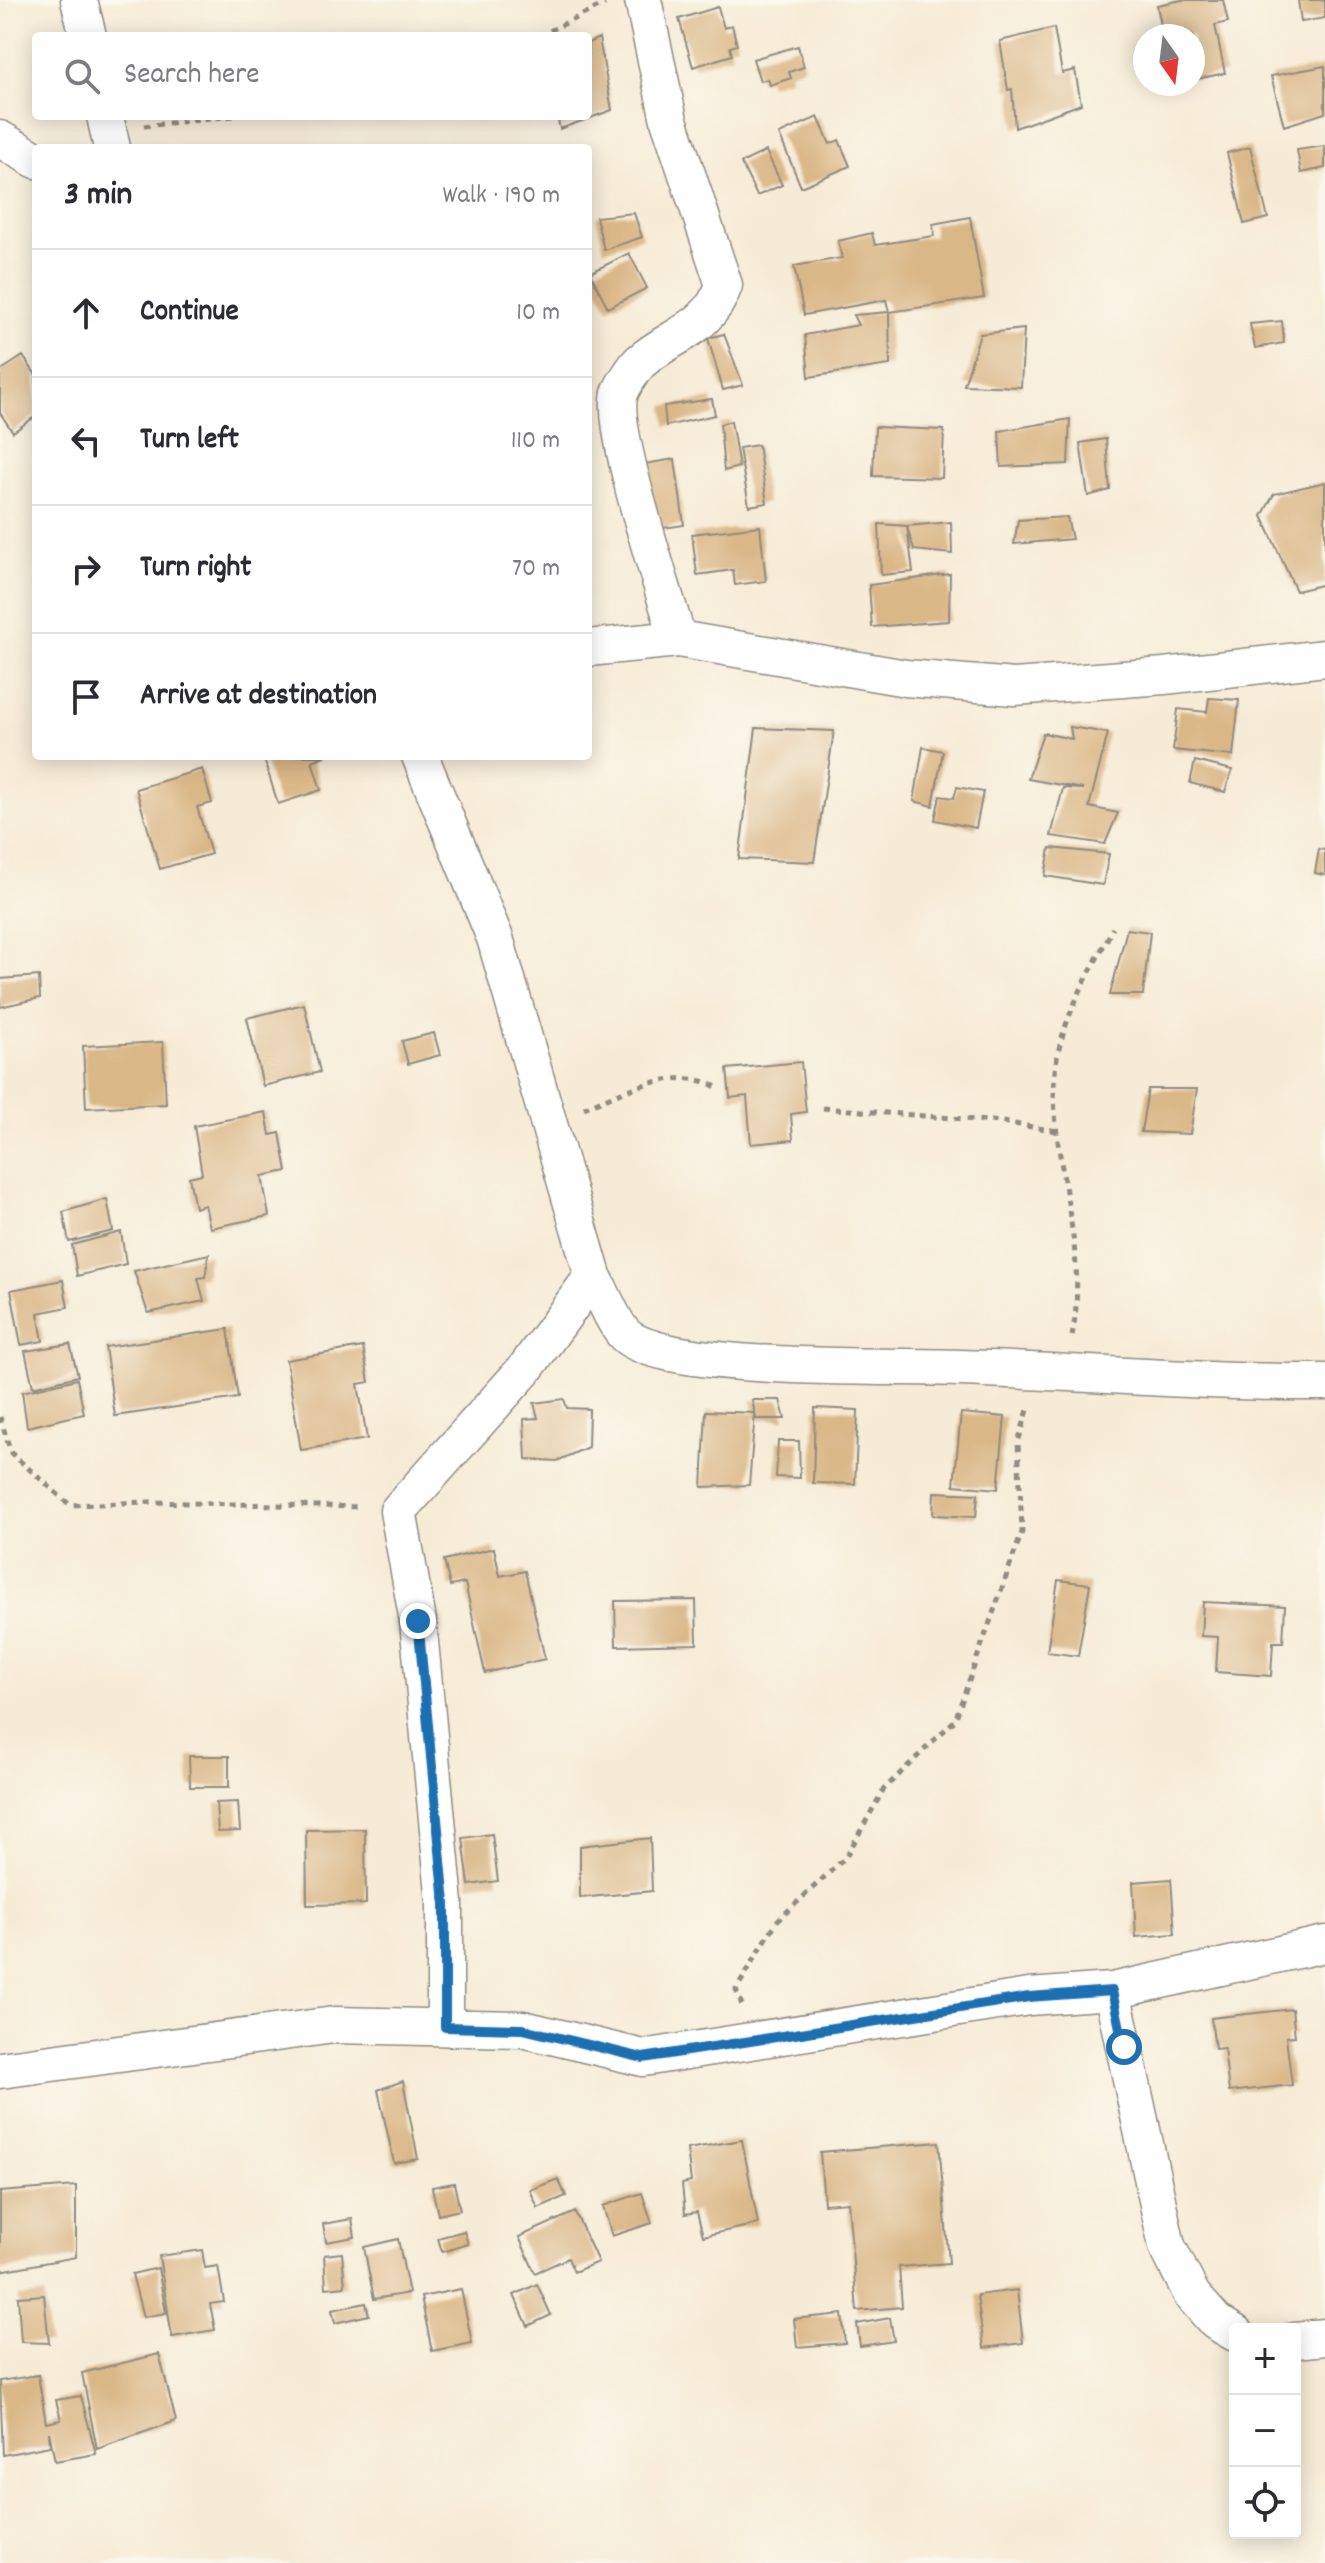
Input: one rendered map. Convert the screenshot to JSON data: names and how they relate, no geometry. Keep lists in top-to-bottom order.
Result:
{
  "north": "bottom",
  "page": {
    "search": "Search here",
    "heading": ["3 min", "Walk · 190 m"],
    "list": [
      ["Continue", "10 m"],
      ["Turn left", "110 m"],
      ["Turn right", "70 m"],
      "Arrive at destination"
    ],
    "map_buttons": ["+", "−"]
  }
}
